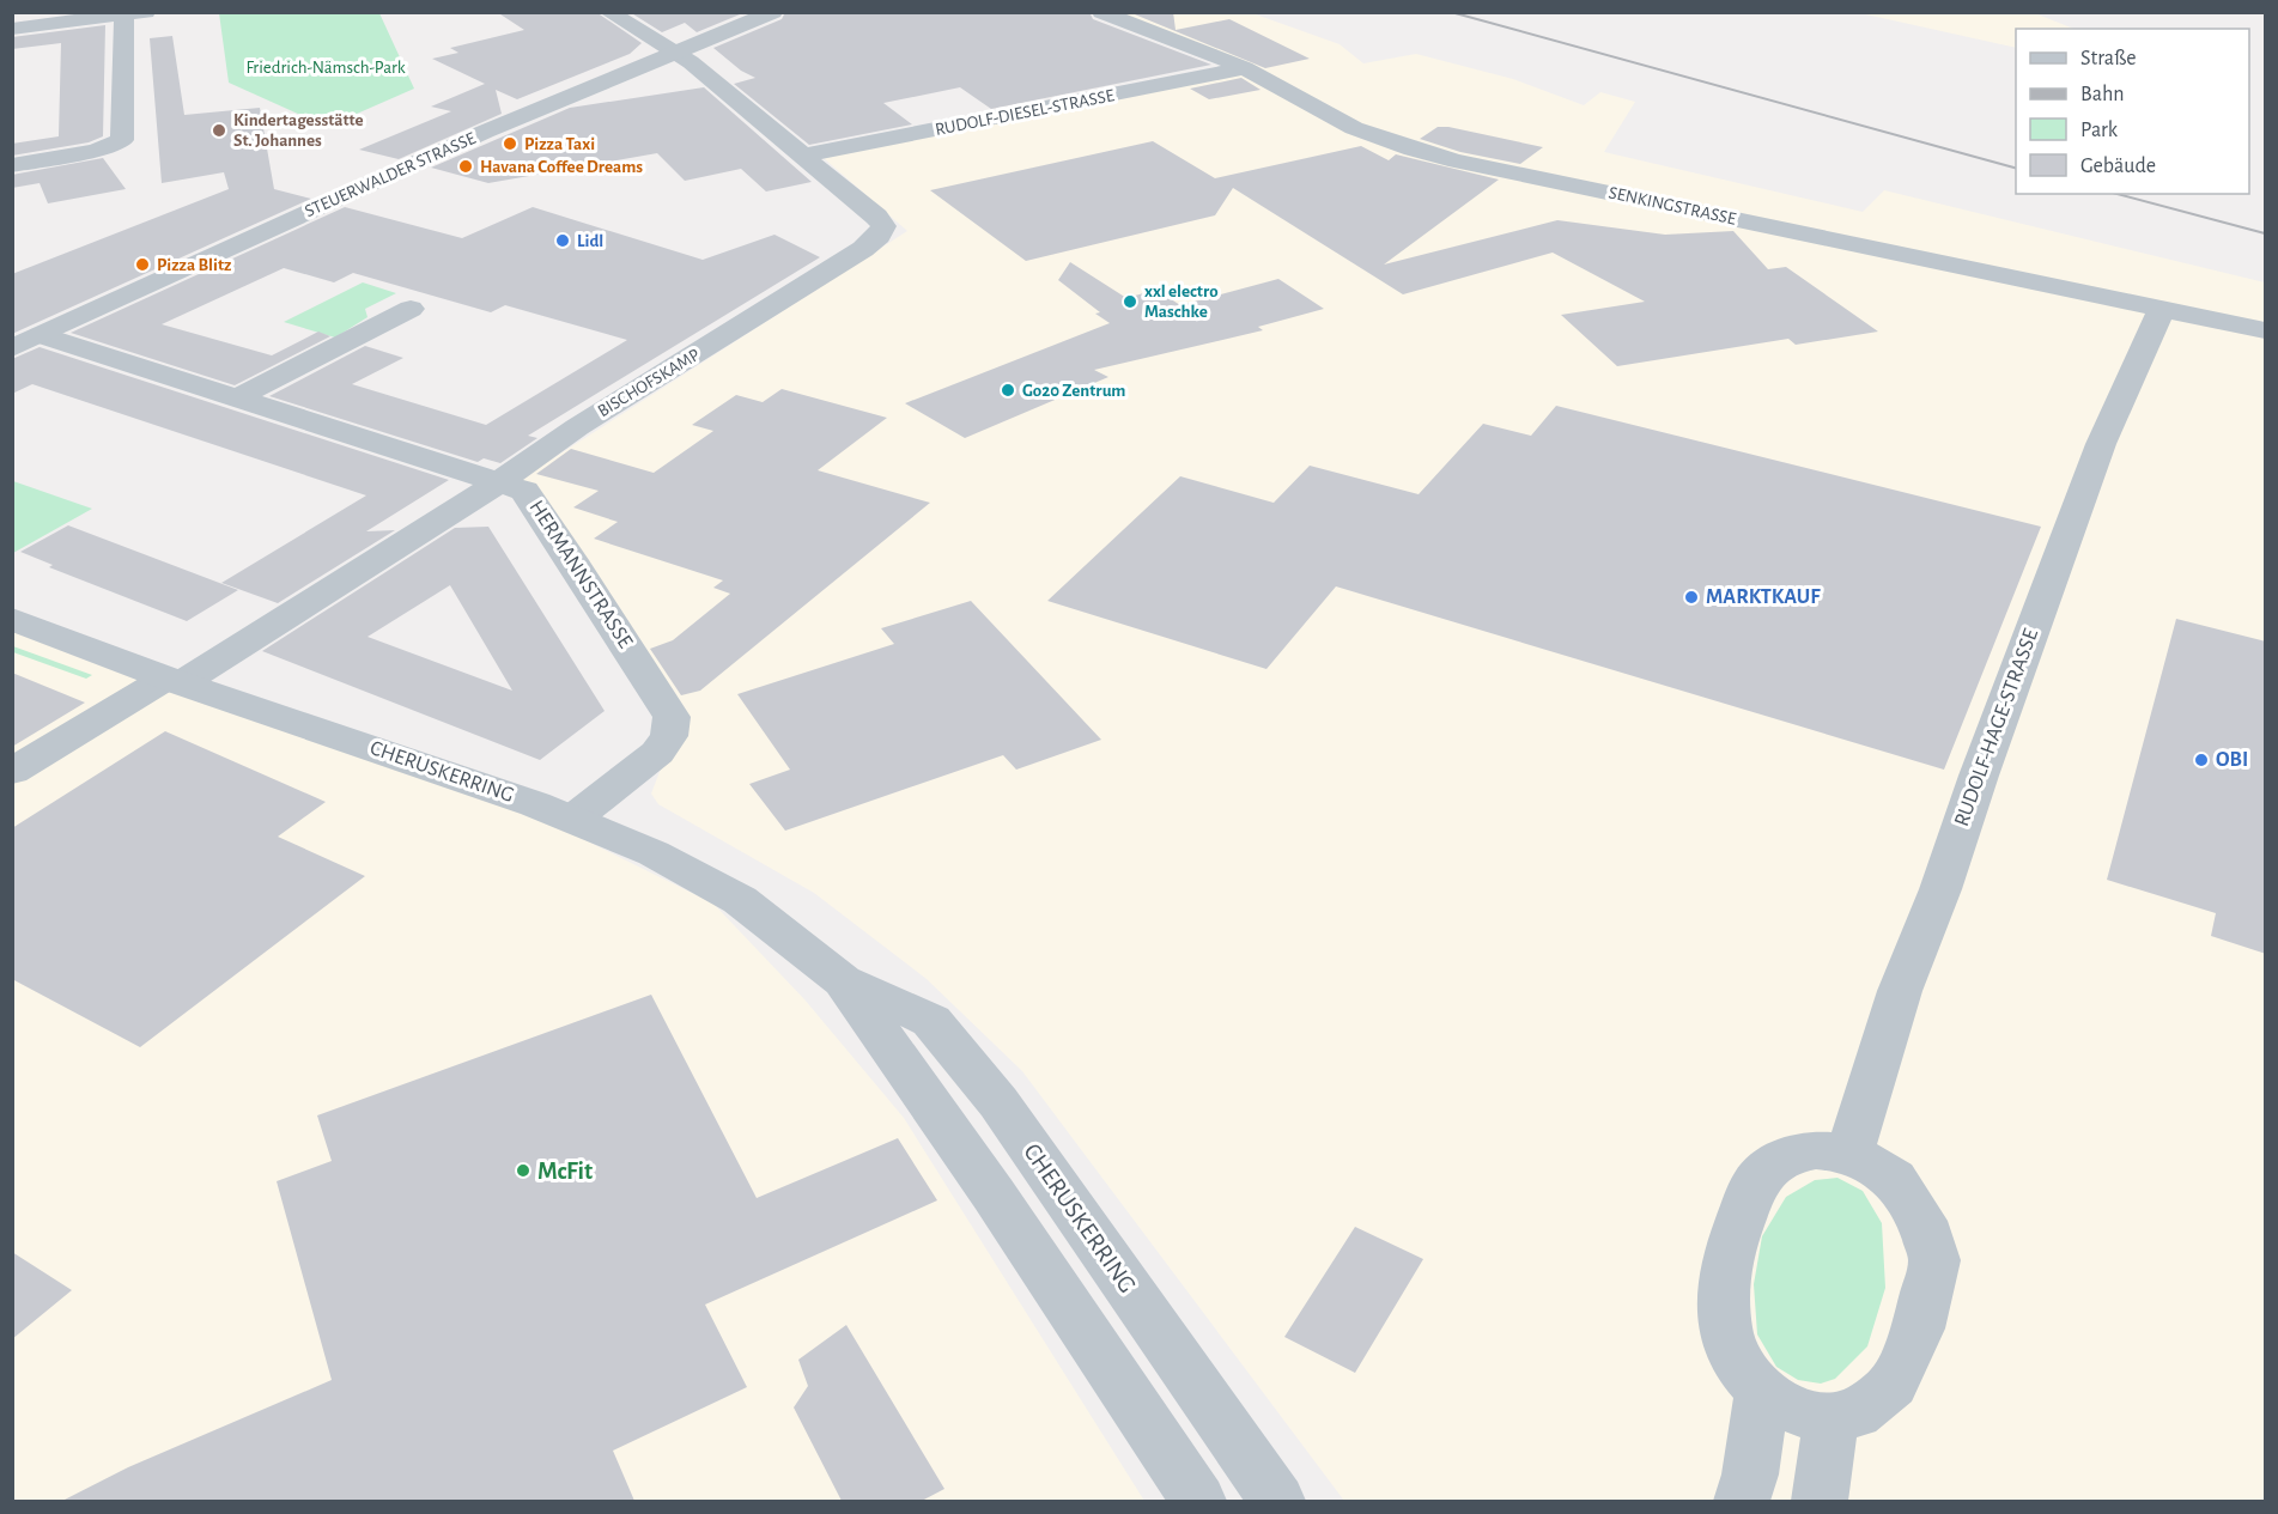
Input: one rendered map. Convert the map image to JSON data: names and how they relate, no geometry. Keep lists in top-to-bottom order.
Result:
{
  "streets": {
    "street": [
      "RUDOLF-DIESEL-STRASSE",
      "STEUERWALDER STRASSE",
      "SENKINGSTRASSE",
      "BISCHOFSKAMP",
      "HERMANNSTRASSE",
      "RUDOLF-HAGE-STRASSE",
      "CHERUSKERRING"
    ]
  },
  "crossings": [
    ["RUDOLF-DIESEL-STRASSE", "SENKINGSTRASSE"],
    ["RUDOLF-DIESEL-STRASSE", "BISCHOFSKAMP"],
    ["STEUERWALDER STRASSE", "BISCHOFSKAMP"],
    ["STEUERWALDER STRASSE", "HERMANNSTRASSE"],
    ["SENKINGSTRASSE", "RUDOLF-HAGE-STRASSE"],
    ["BISCHOFSKAMP", "HERMANNSTRASSE"],
    ["BISCHOFSKAMP", "CHERUSKERRING"],
    ["HERMANNSTRASSE", "CHERUSKERRING"]
  ],
  "parks": ["Friedrich-Nämsch-Park"],
  "places": [
    "Kindertagesstätte St. Johannes",
    "Pizza Taxi",
    "Havana Coffee Dreams",
    "Lidl",
    "Pizza Blitz",
    "xxl electro Maschke",
    "Go20 Zentrum",
    "MARKTKAUF",
    "OBI",
    "McFit"
  ],
  "legend": [
    "Straße",
    "Bahn",
    "Park",
    "Gebäude"
  ]
}
